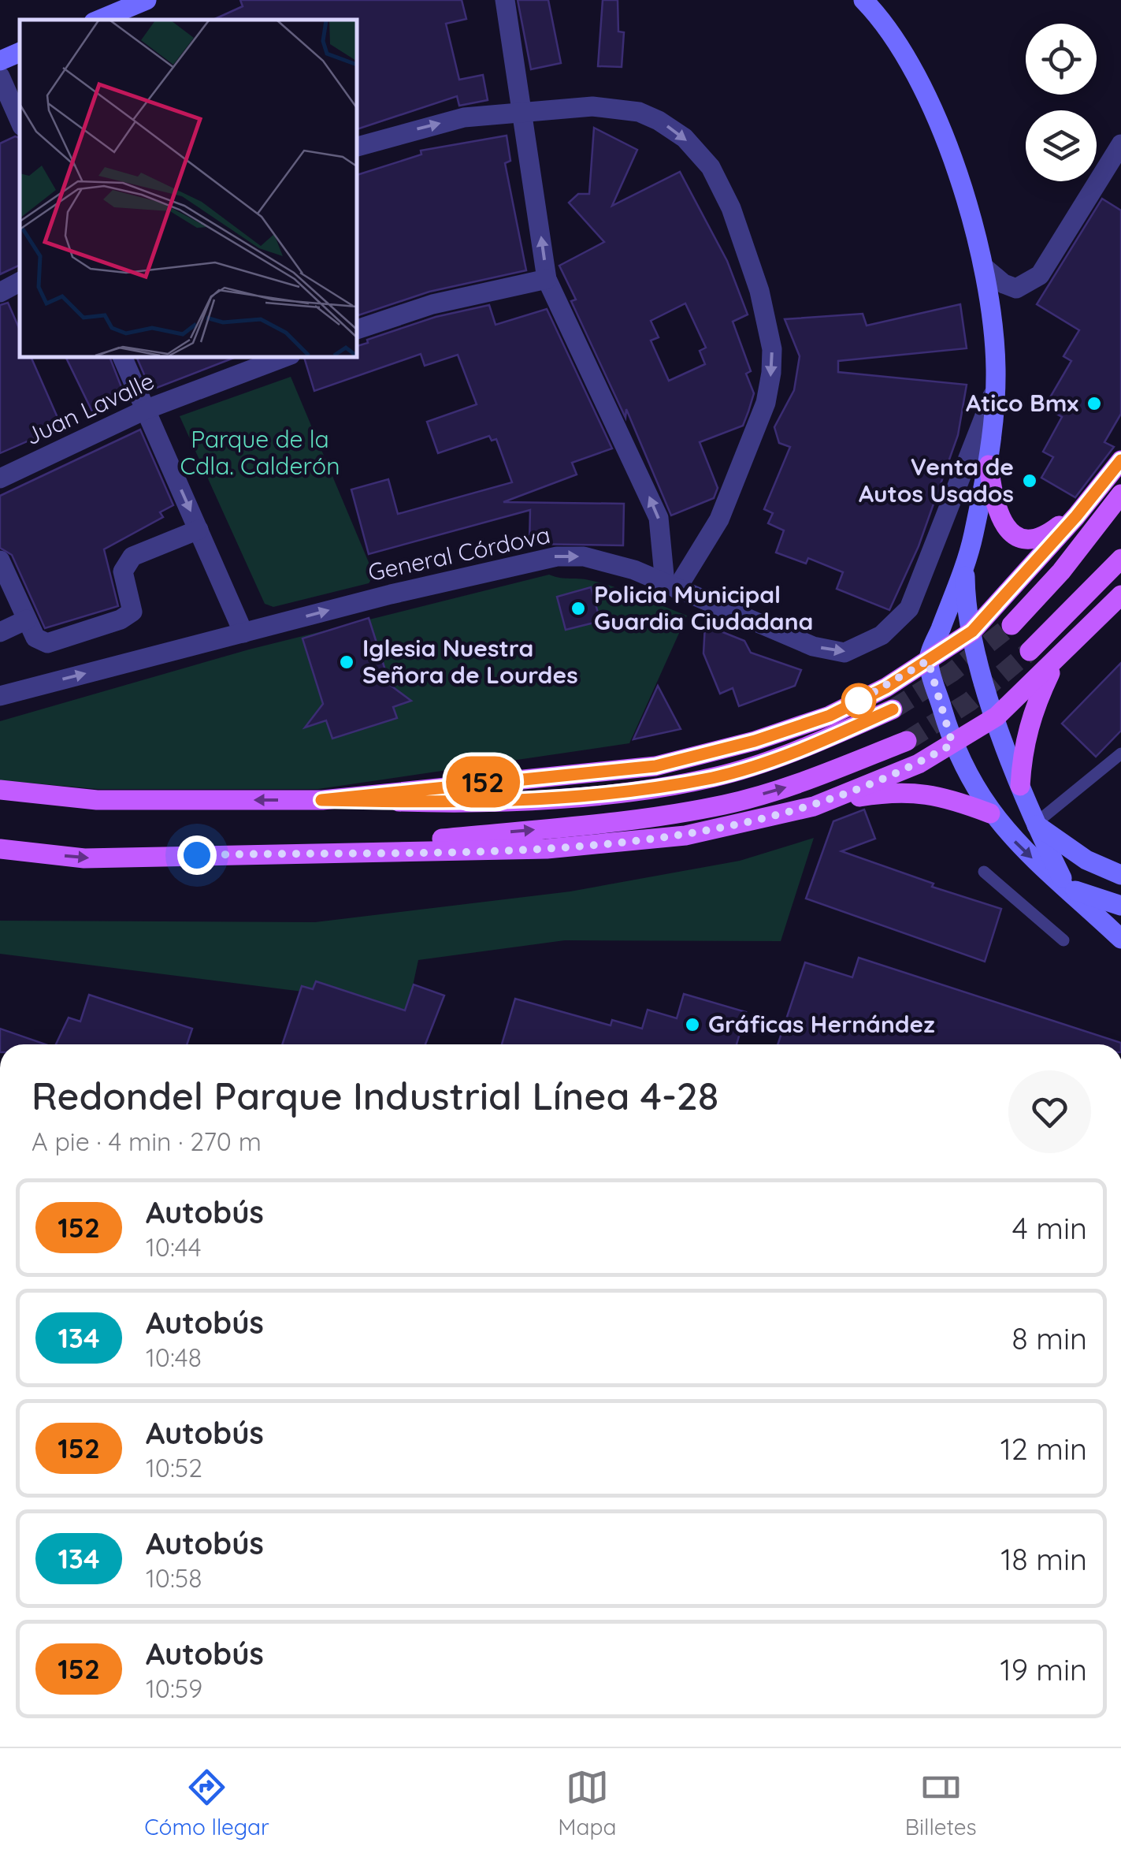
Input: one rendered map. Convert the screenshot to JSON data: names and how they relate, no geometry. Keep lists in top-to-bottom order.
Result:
{
  "streets": {
    "street": ["Juan Lavalle", "General Córdova"]
  },
  "one_way": ["General Córdova"],
  "parks": ["Parque de la Cdla. Calderón"],
  "places": [
    "Atico Bmx",
    "Venta de Autos Usados",
    "Policia Municipal Guardia Ciudadana",
    "Iglesia Nuestra Señora de Lourdes",
    "Gráficas Hernández"
  ],
  "lines": ["bus line 152"],
  "page": {
    "on_map": "152",
    "heading": ["Redondel Parque Industrial Línea 4-28", "A pie · 4 min · 270 m"],
    "list": [
      {
        "mark": "152",
        "name": "Autobús",
        "note": "10:44",
        "value": "4 min"
      },
      {
        "mark": "134",
        "name": "Autobús",
        "note": "10:48",
        "value": "8 min"
      },
      {
        "mark": "152",
        "name": "Autobús",
        "note": "10:52",
        "value": "12 min"
      },
      {
        "mark": "134",
        "name": "Autobús",
        "note": "10:58",
        "value": "18 min"
      },
      {
        "mark": "152",
        "name": "Autobús",
        "note": "10:59",
        "value": "19 min"
      }
    ],
    "tabs": ["Cómo llegar", "Mapa", "Billetes"]
  }
}
